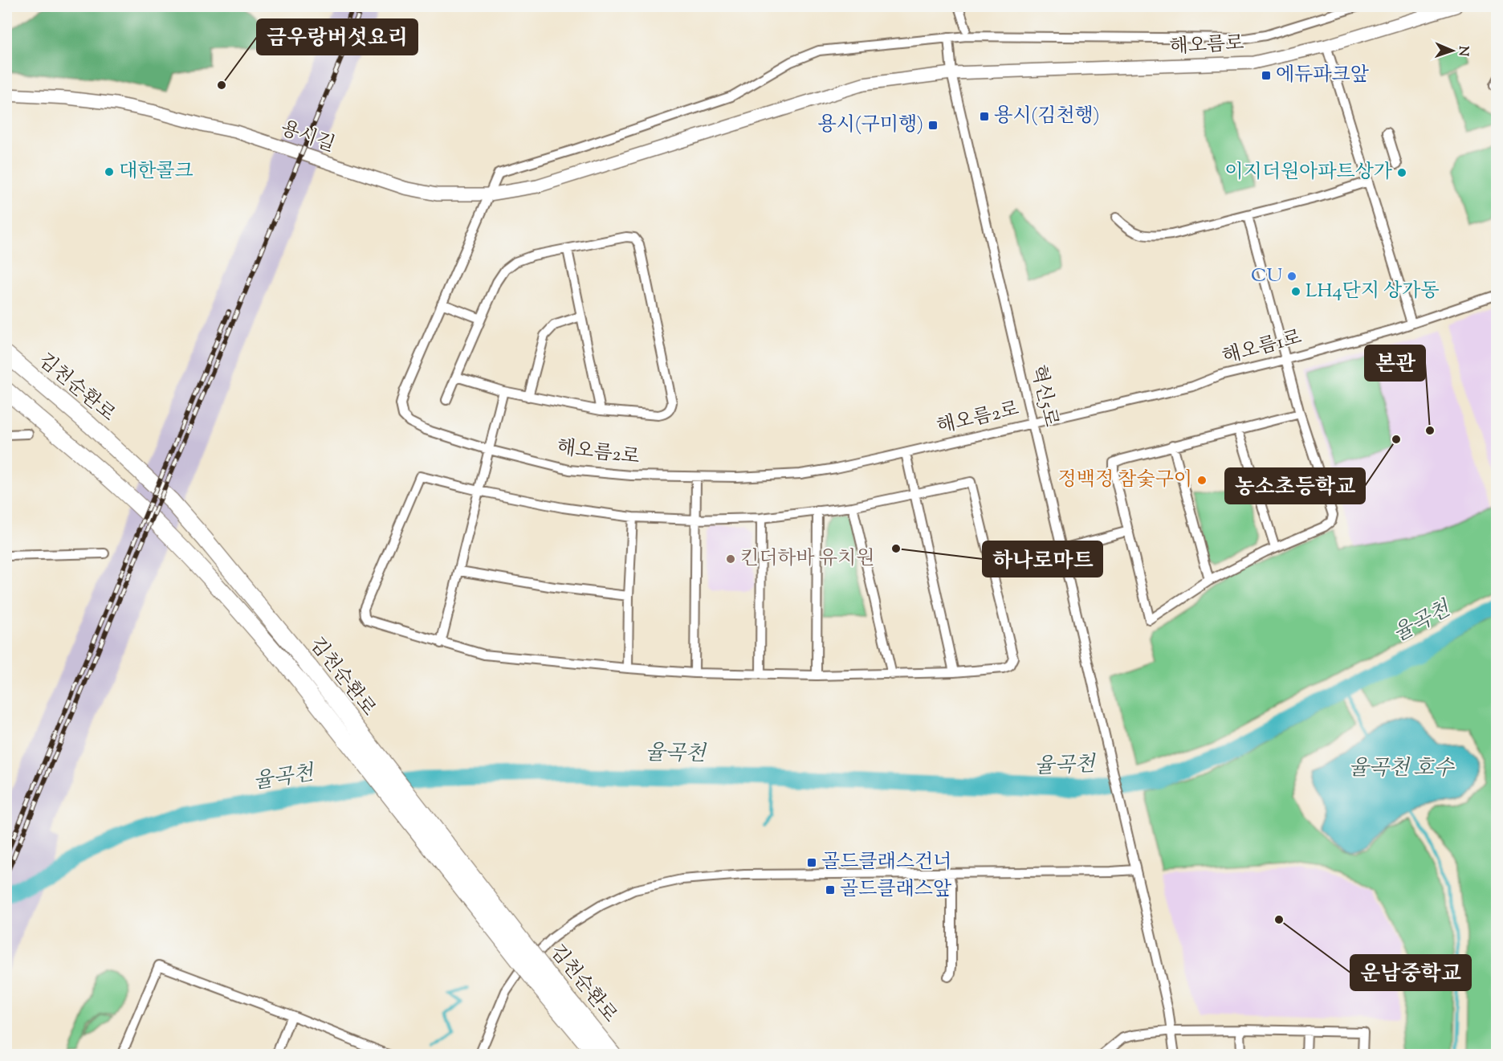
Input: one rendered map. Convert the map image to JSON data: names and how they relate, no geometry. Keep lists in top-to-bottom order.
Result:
{
  "streets": {
    "highway": ["김천순환로"],
    "street": [
      "해오름로",
      "용시길",
      "해오름1로",
      "혁신5로",
      "해오름2로"
    ]
  },
  "crossings": [
    ["해오름로", "용시길"],
    ["해오름로", "혁신5로"],
    ["해오름로", "해오름2로"],
    ["용시길", "해오름2로"],
    ["해오름1로", "혁신5로"],
    ["해오름1로", "해오름2로"],
    ["혁신5로", "해오름2로"]
  ],
  "water": ["율곡천", "율곡천 호수"],
  "places": {
    "transit": [
      "에듀파크앞",
      "용시(김천행)",
      "용시(구미행)",
      "골드클래스건너",
      "골드클래스앞"
    ],
    "other": [
      "금우랑버섯요리",
      "대한콜크",
      "이지더원아파트상가",
      "CU",
      "LH4단지 상가동",
      "본관",
      "농소초등학교",
      "정백정 참숯구이",
      "하나로마트",
      "킨더하바 유치원",
      "운남중학교"
    ]
  },
  "north": "right"
}
